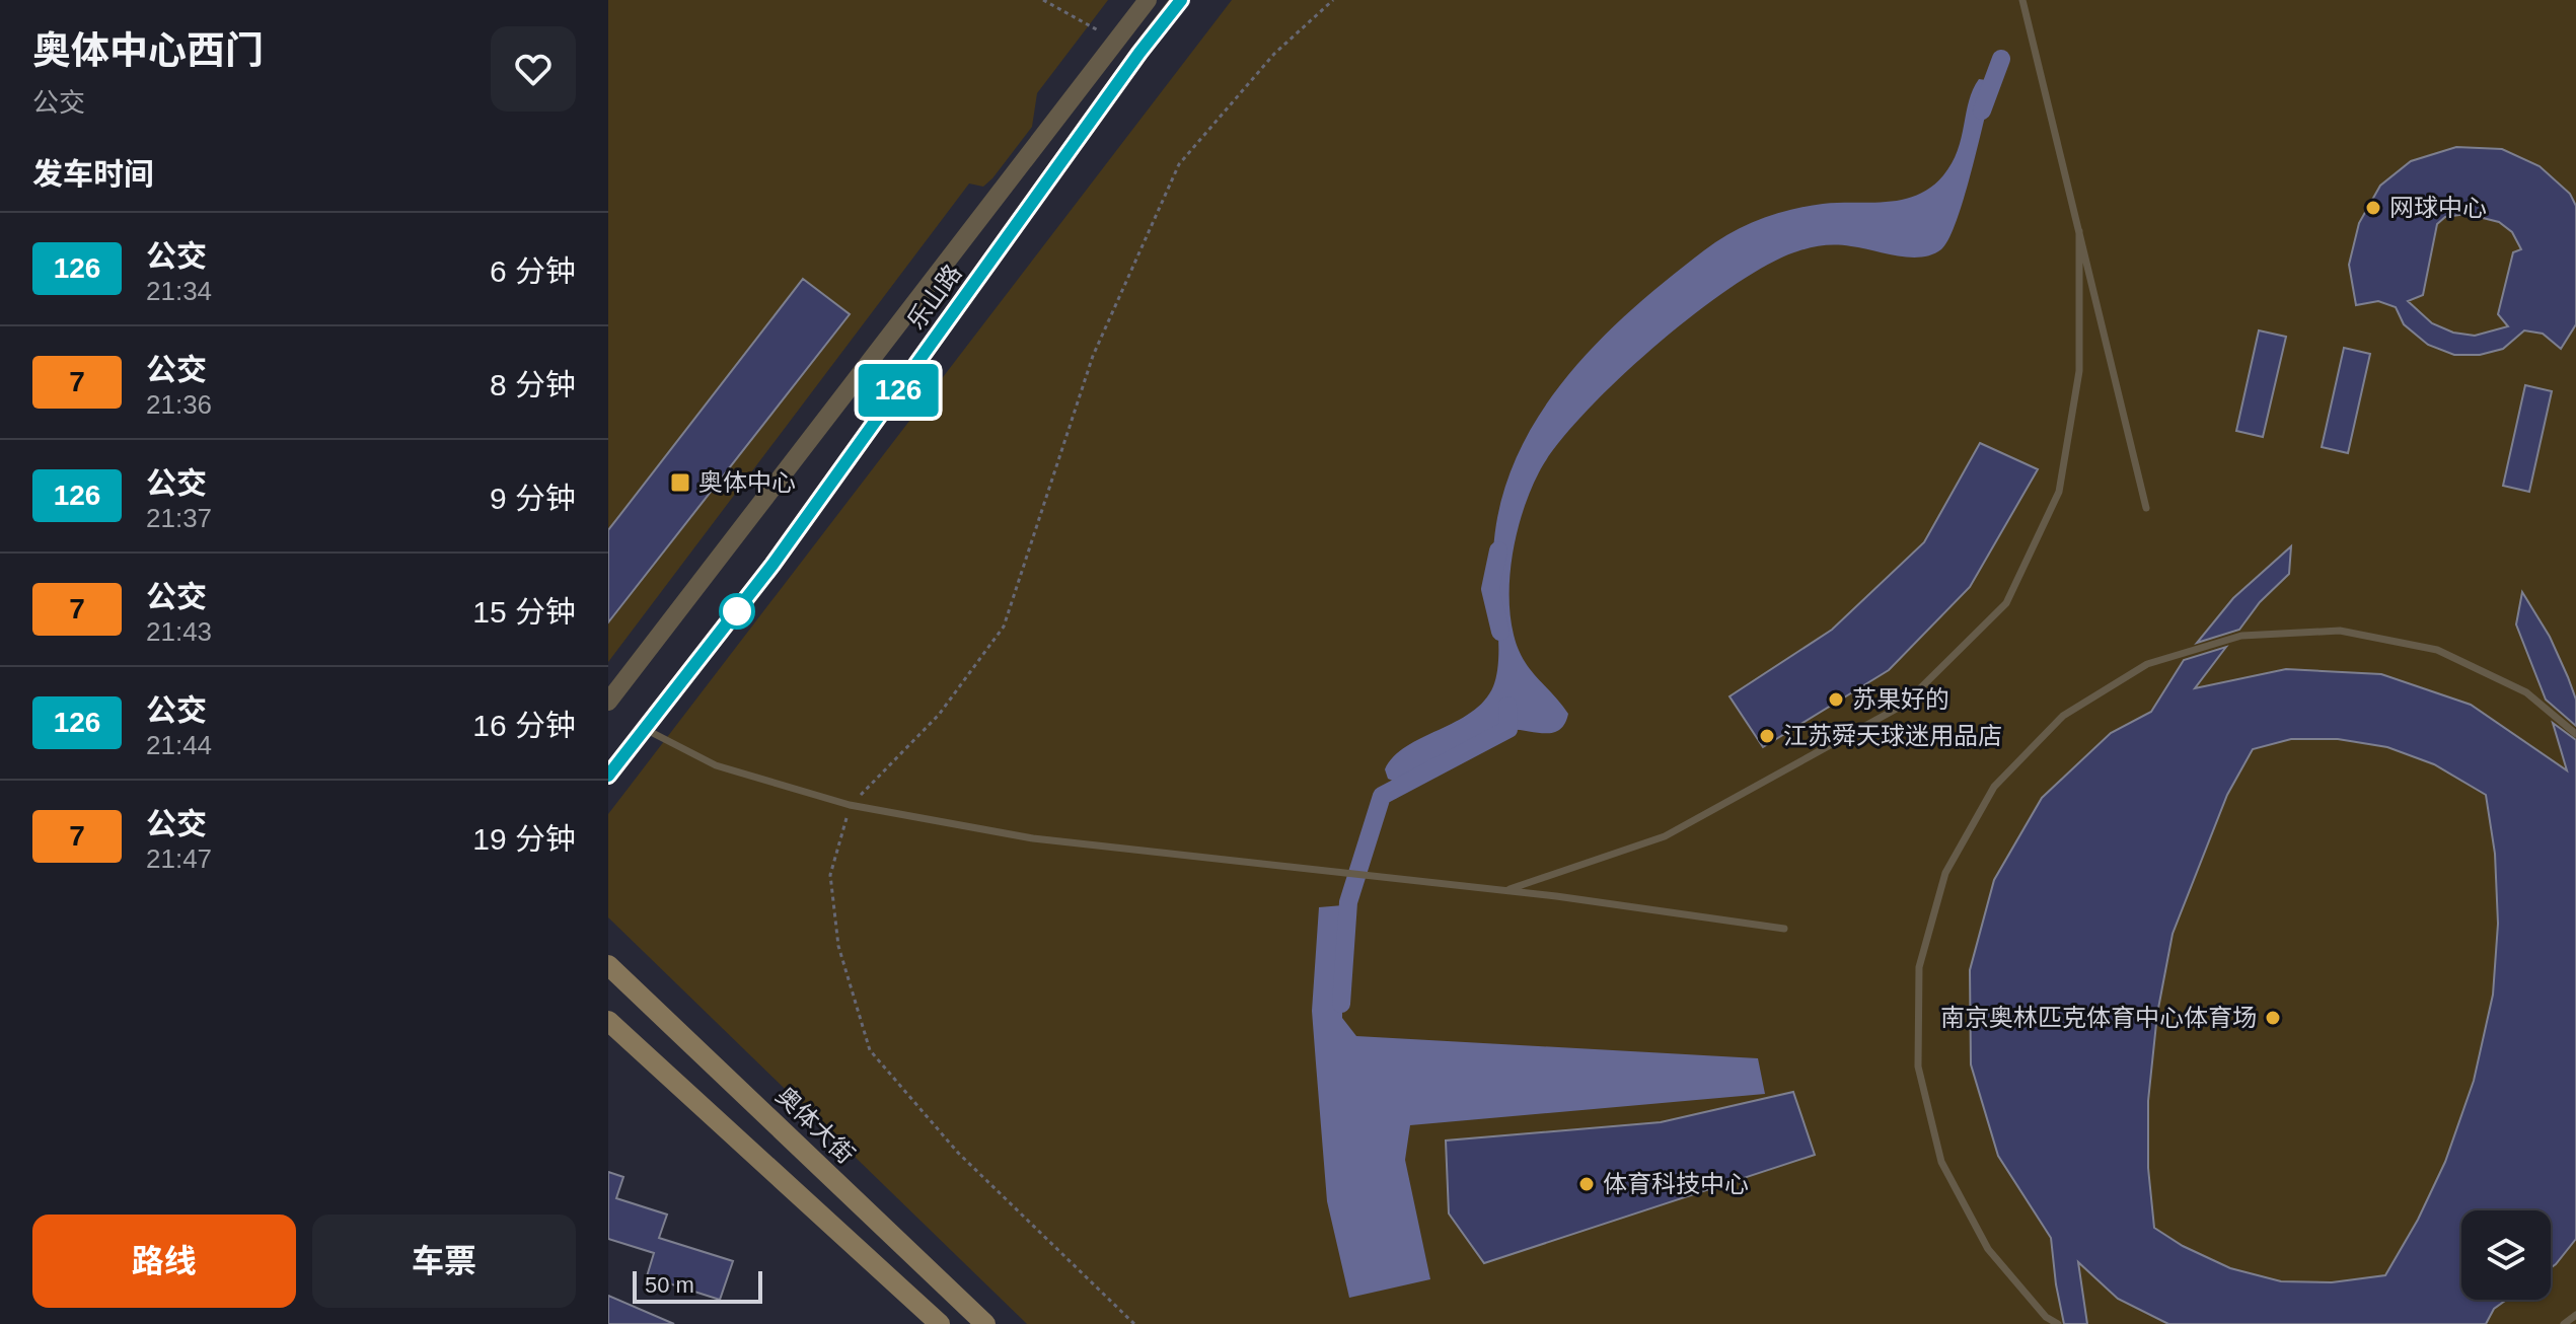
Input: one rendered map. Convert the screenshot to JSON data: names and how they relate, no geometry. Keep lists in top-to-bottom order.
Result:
{
  "streets": {
    "main road": ["奥体大街"],
    "street": ["乐山路"]
  },
  "places": {
    "other": [
      "网球中心",
      "苏果好的",
      "江苏舜天球迷用品店",
      "南京奥林匹克体育中心体育场",
      "体育科技中心"
    ],
    "transit": ["奥体中心"]
  },
  "lines": ["bus line 126"],
  "scale_bar": "50 m",
  "page": {
    "heading": [
      ["奥体中心西门", "公交"],
      "发车时间"
    ],
    "on_map": "126",
    "list": [
      {
        "mark": "126",
        "name": "公交",
        "note": "21:34",
        "value": "6 分钟"
      },
      {
        "mark": "7",
        "name": "公交",
        "note": "21:36",
        "value": "8 分钟"
      },
      {
        "mark": "126",
        "name": "公交",
        "note": "21:37",
        "value": "9 分钟"
      },
      {
        "mark": "7",
        "name": "公交",
        "note": "21:43",
        "value": "15 分钟"
      },
      {
        "mark": "126",
        "name": "公交",
        "note": "21:44",
        "value": "16 分钟"
      },
      {
        "mark": "7",
        "name": "公交",
        "note": "21:47",
        "value": "19 分钟"
      }
    ],
    "buttons": ["路线", "车票"],
    "scale": "50 m"
  }
}
